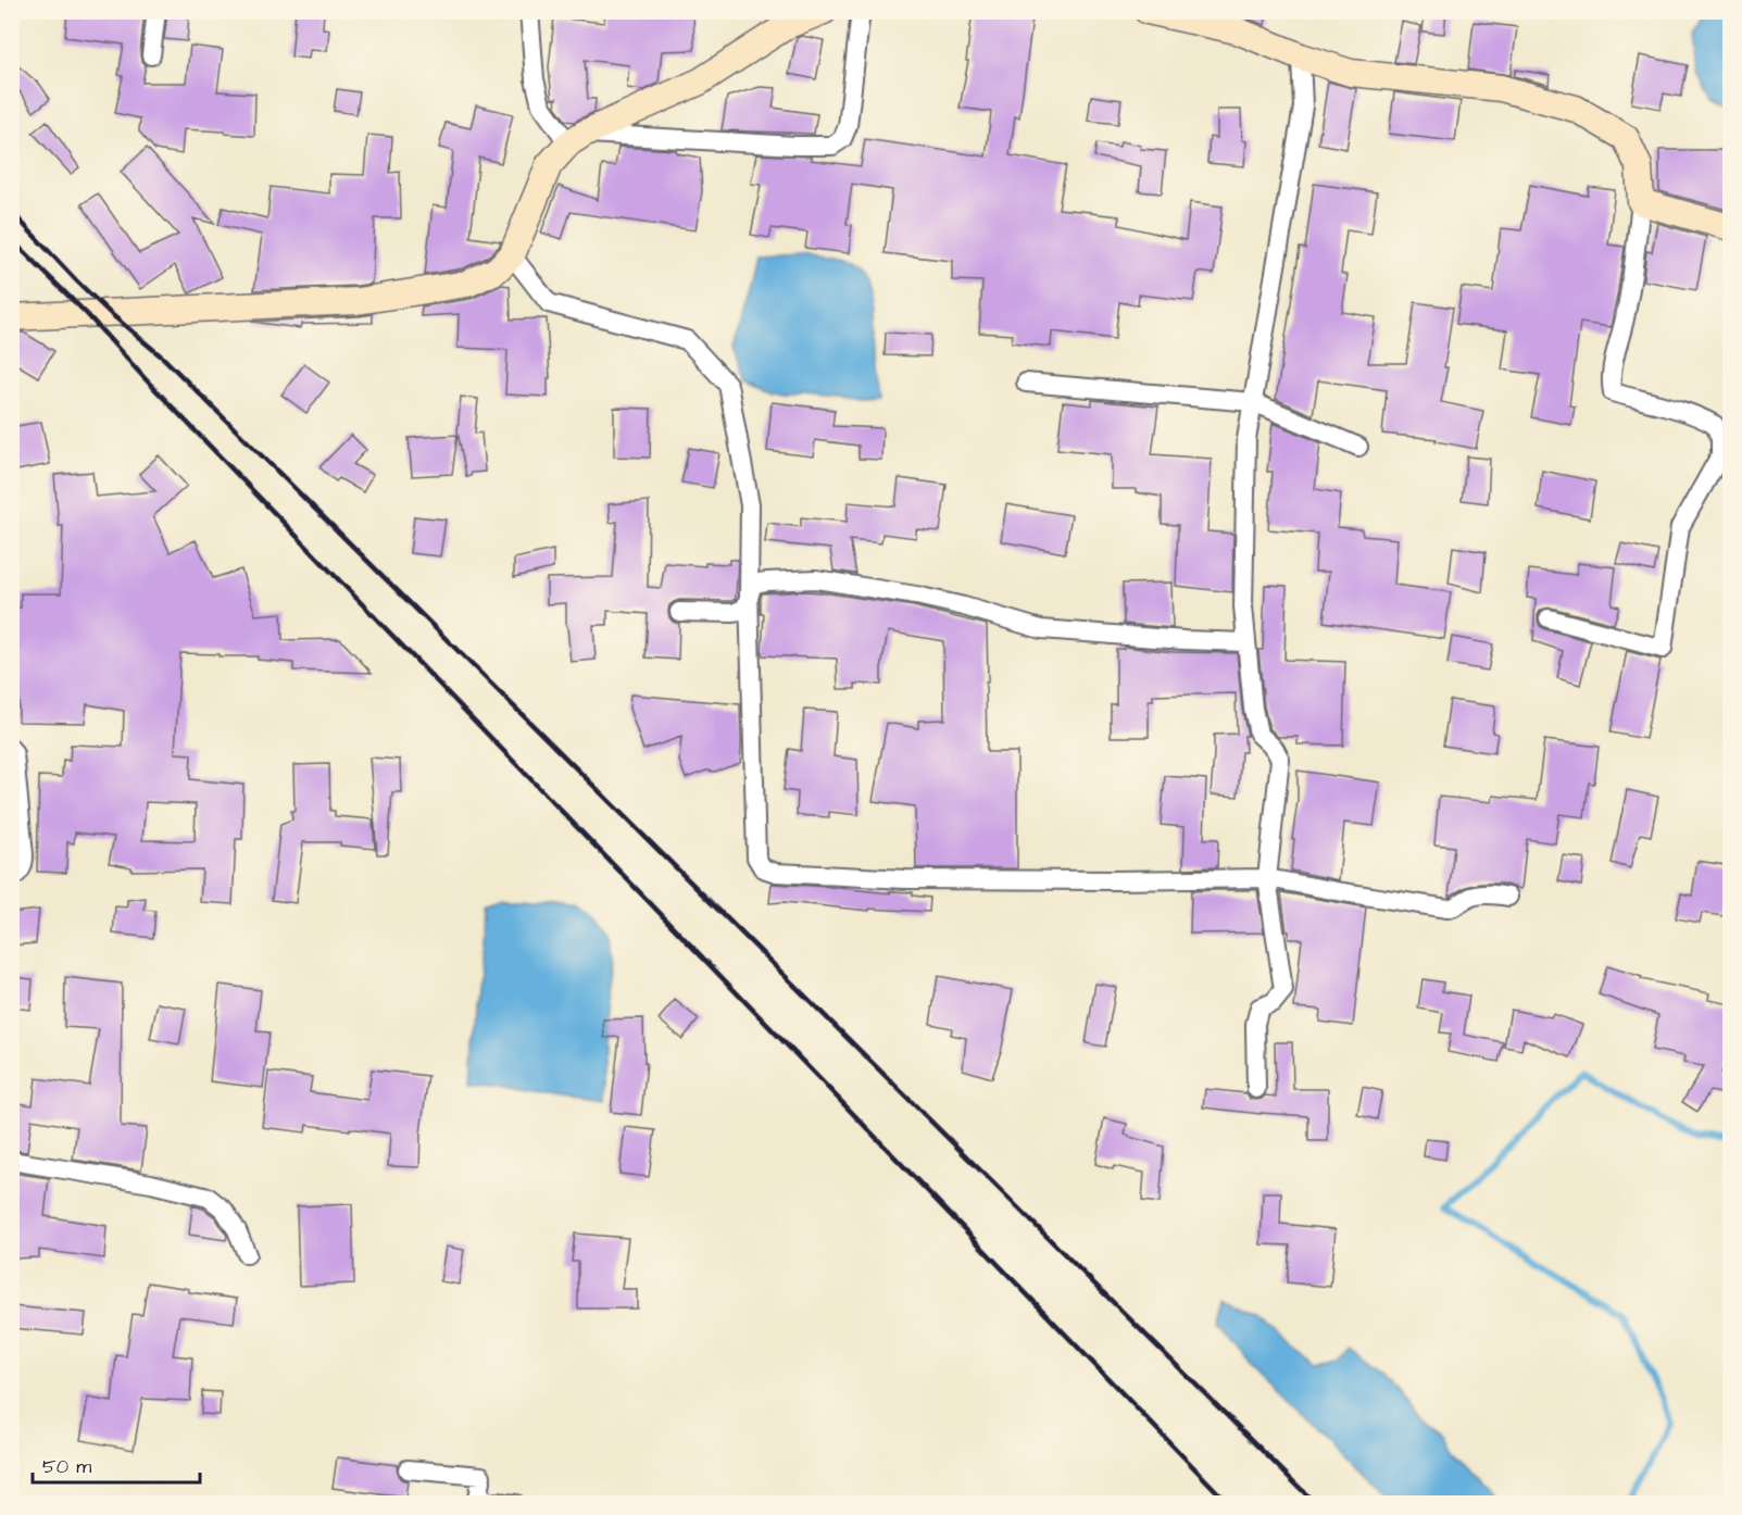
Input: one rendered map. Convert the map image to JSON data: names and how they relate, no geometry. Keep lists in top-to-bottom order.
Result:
{
  "scale_bar": "50 m"
}
